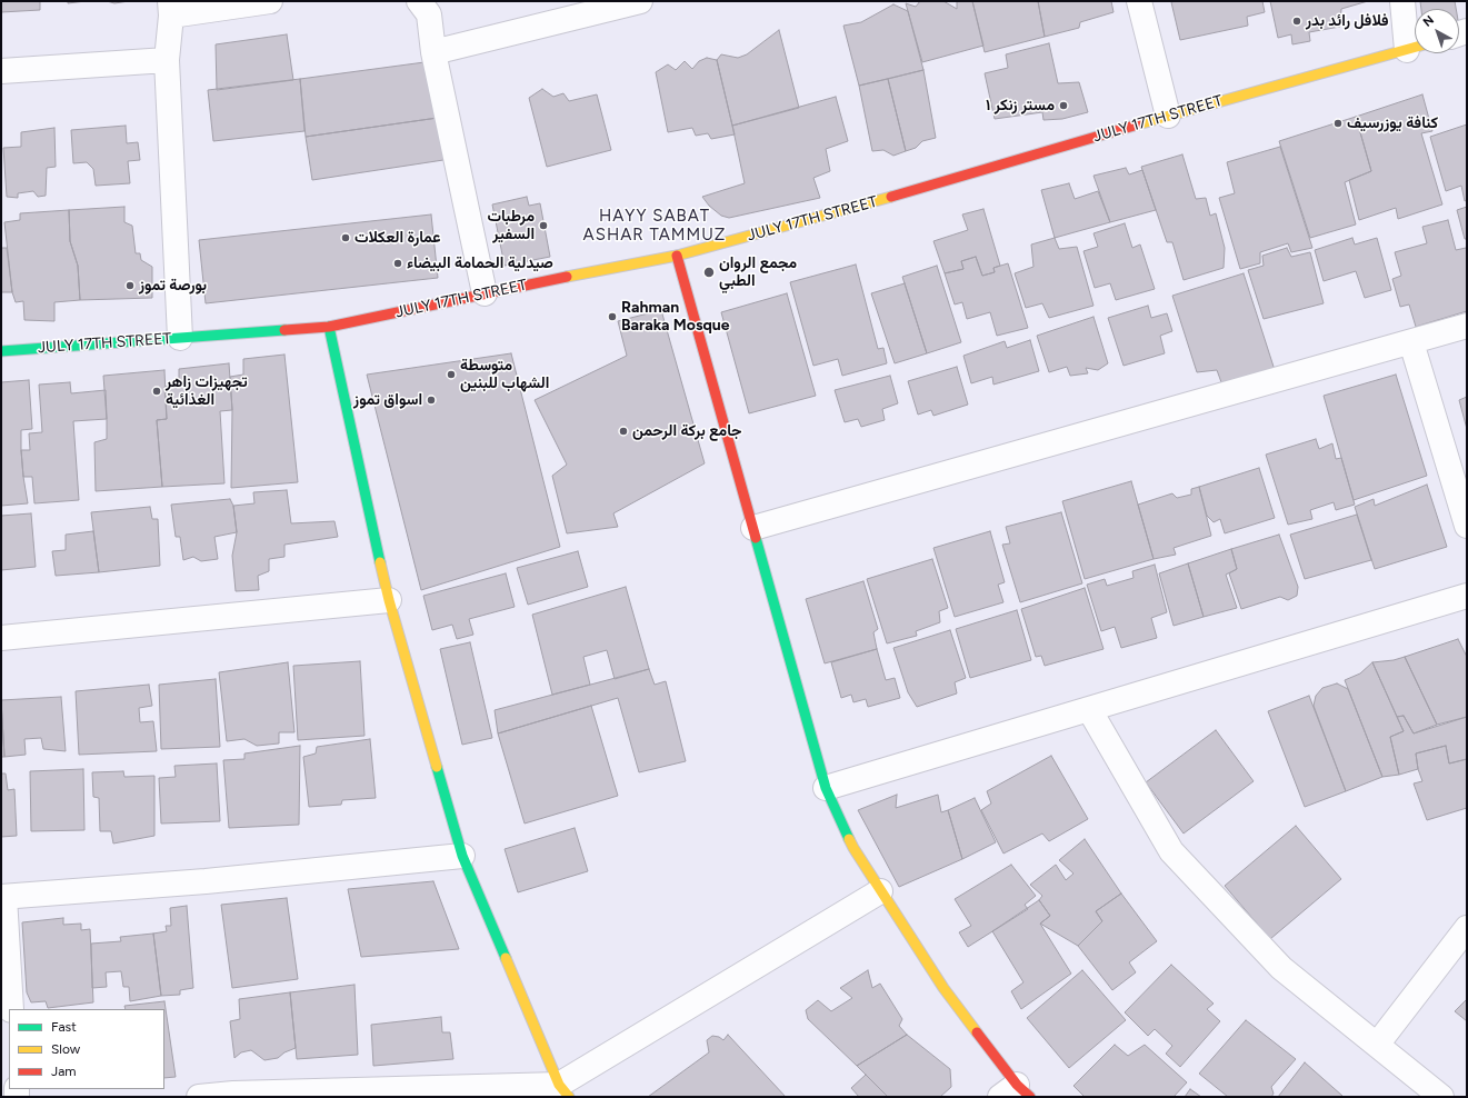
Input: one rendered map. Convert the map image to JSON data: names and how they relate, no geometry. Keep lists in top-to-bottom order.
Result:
{
  "streets": {
    "street": ["JULY 17TH STREET"]
  },
  "districts": ["HAYY SABAT ASHAR TAMMUZ"],
  "places": [
    "فلافل رائد بدر",
    "مستر زنكر ١",
    "كنافة يوزرسيف",
    "مرطبات السفير",
    "عمارة العكلات",
    "صيدلية الحمامة البيضاء",
    "مجمع الروان الطبي",
    "بورصة تموز",
    "Rahman Baraka Mosque",
    "متوسطة الشهاب للبنين",
    "تجهيزات زاهر الغذائية",
    "اسواق تموز",
    "جامع بركة الرحمن"
  ],
  "legend": ["Fast", "Slow", "Jam"],
  "north": "top left"
}
